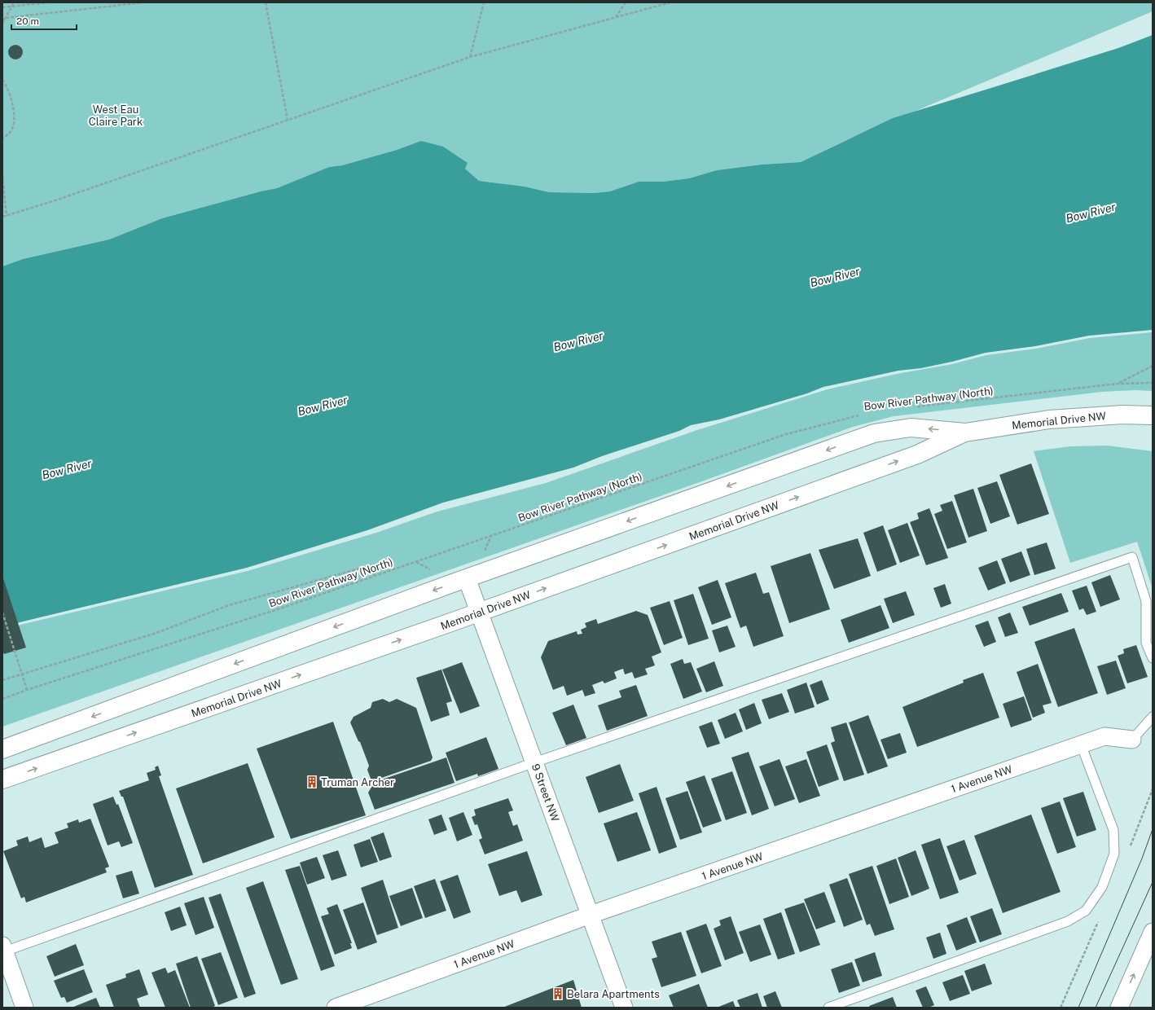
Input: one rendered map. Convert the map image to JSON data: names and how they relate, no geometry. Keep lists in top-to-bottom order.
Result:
{
  "streets": {
    "main road": ["Memorial Drive NW"],
    "street": ["1 Avenue NW", "9 Street NW"],
    "path": ["Bow River Pathway (North)"]
  },
  "crossings": [
    ["Memorial Drive NW", "9 Street NW"],
    ["1 Avenue NW", "9 Street NW"]
  ],
  "water": ["Bow River"],
  "parks": ["West Eau Claire Park"],
  "places": {
    "building": ["Truman Archer", "Belara Apartments"]
  },
  "scale_bar": "20 m"
}
